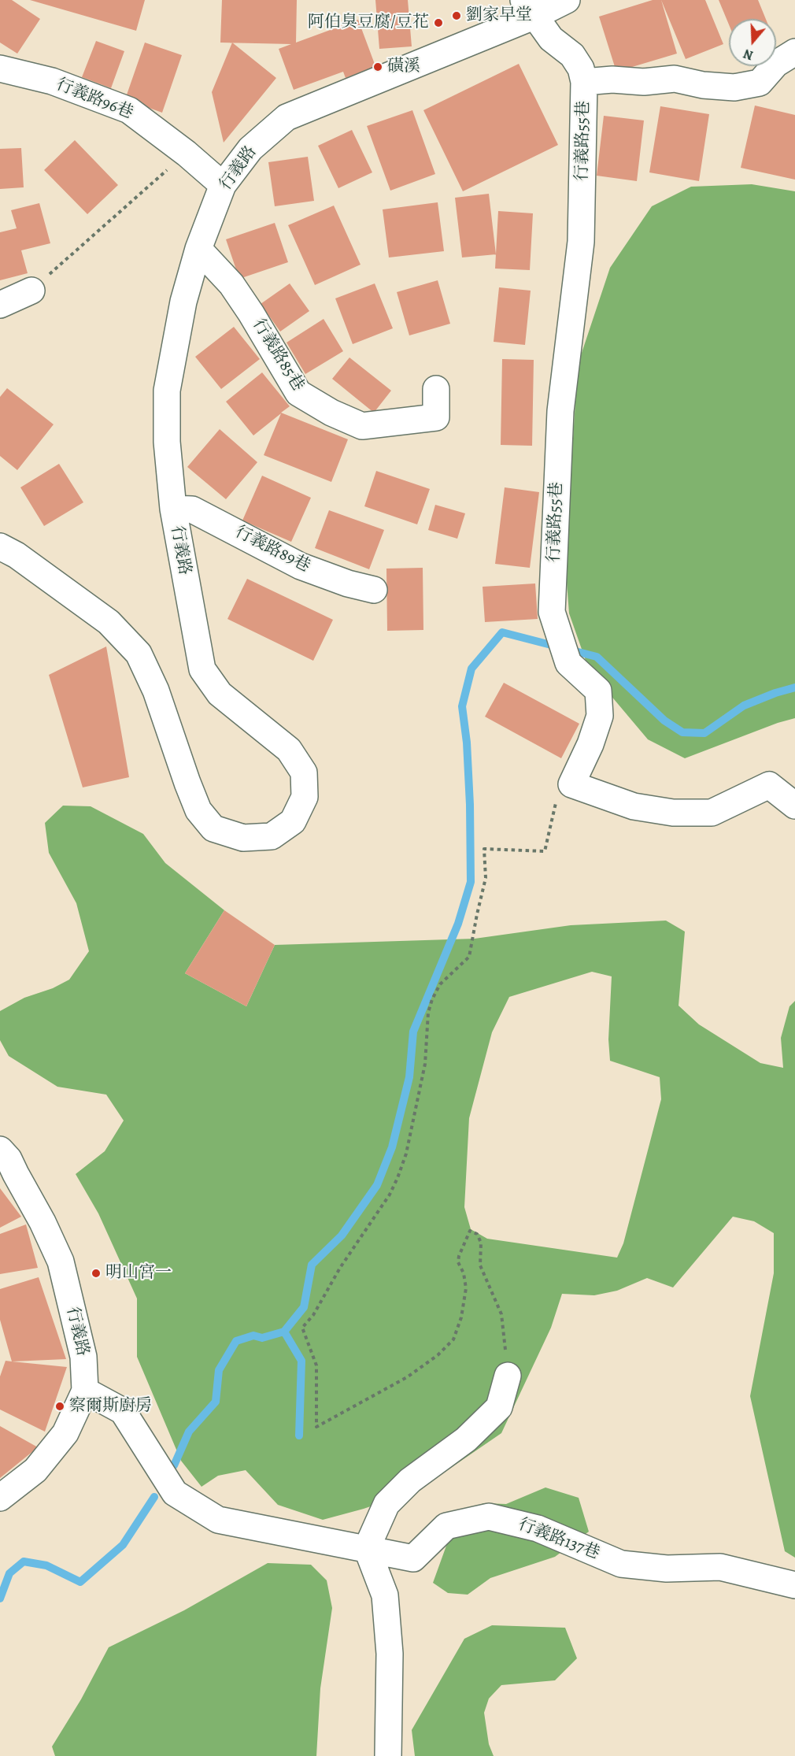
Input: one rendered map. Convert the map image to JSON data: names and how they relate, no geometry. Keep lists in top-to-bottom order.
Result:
{
  "streets": {
    "street": [
      "行義路96巷",
      "行義路55巷",
      "行義路",
      "行義路85巷",
      "行義路89巷",
      "行義路137巷"
    ]
  },
  "crossings": [
    ["行義路96巷", "行義路"],
    ["行義路55巷", "行義路"],
    ["行義路", "行義路85巷"],
    ["行義路", "行義路89巷"],
    ["行義路", "行義路137巷"]
  ],
  "places": [
    "劉家早堂",
    "阿伯臭豆腐/豆花",
    "磺溪",
    "明山宮一",
    "察爾斯廚房"
  ],
  "north": "bottom"
}
